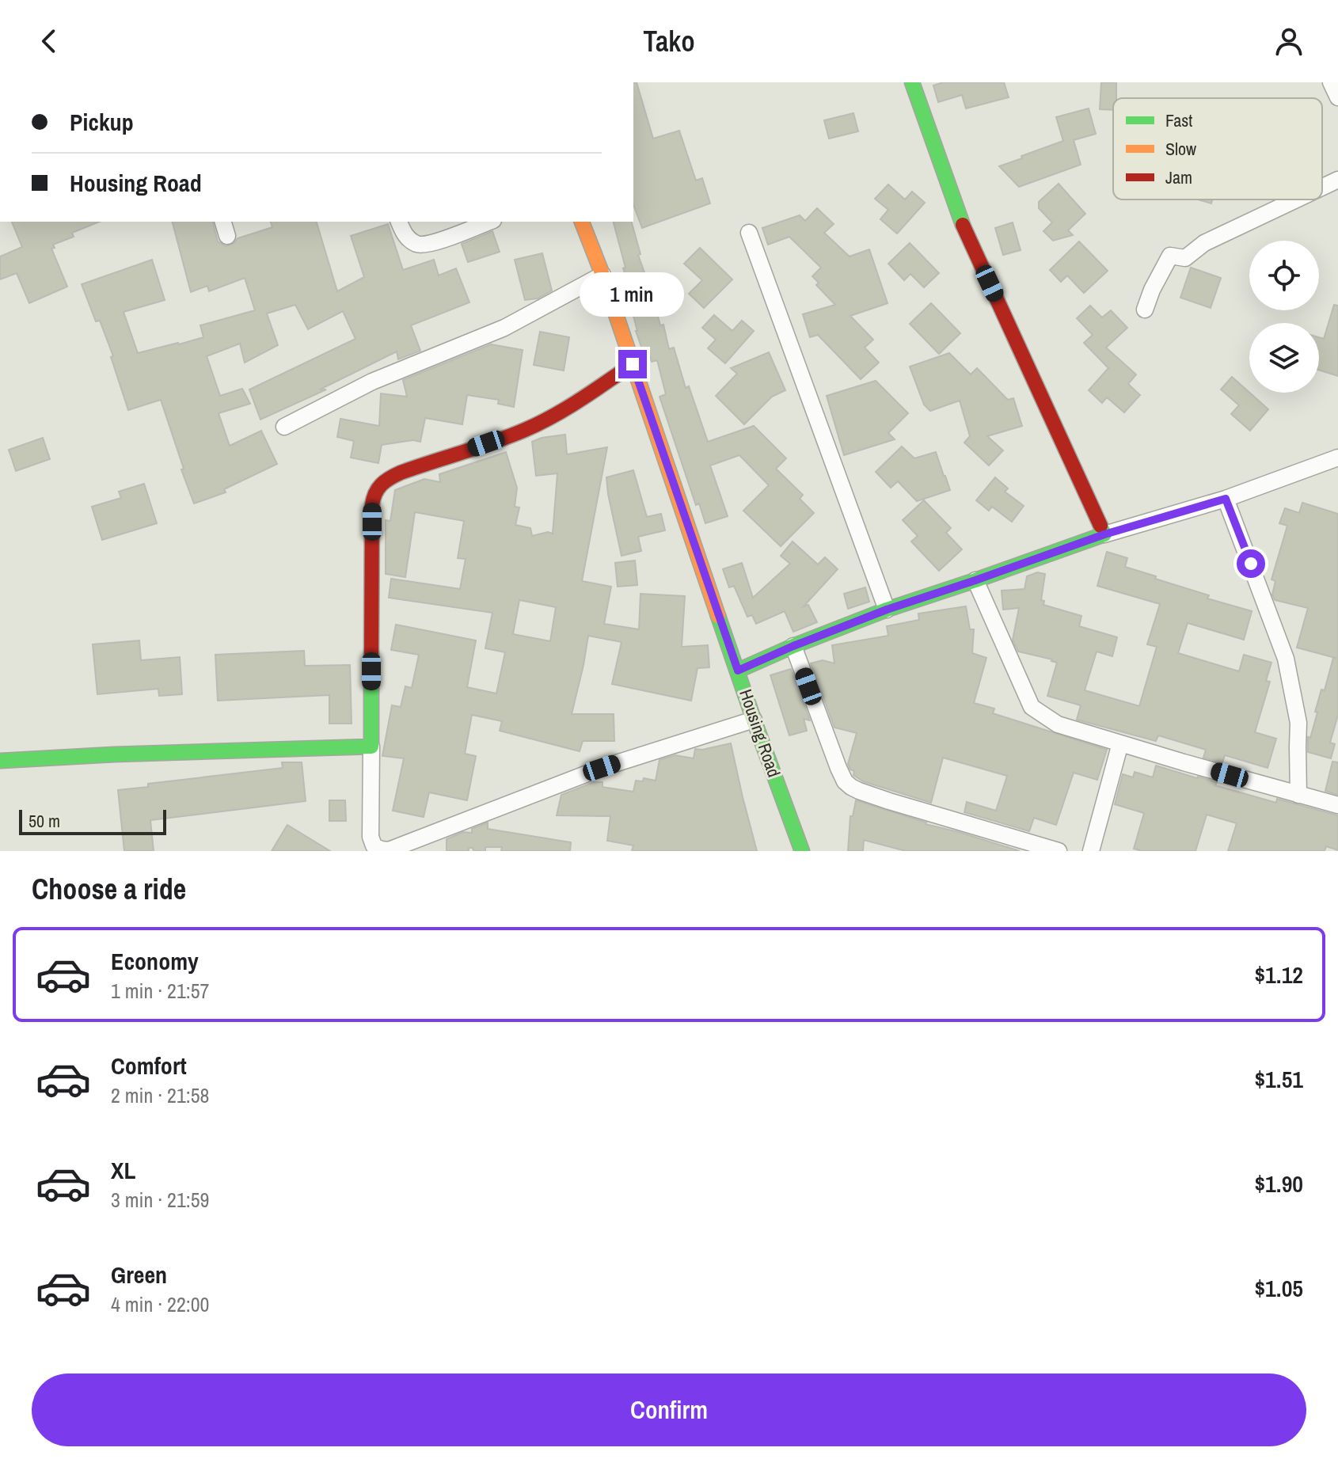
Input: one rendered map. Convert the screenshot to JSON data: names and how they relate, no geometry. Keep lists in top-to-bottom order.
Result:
{
  "streets": {
    "street": ["Housing Road"]
  },
  "legend": ["Fast", "Slow", "Jam"],
  "scale_bar": "50 m",
  "page": {
    "header": "Tako",
    "banner": ["Pickup", "Housing Road"],
    "bubble": "1 min",
    "scale": "50 m",
    "heading": "Choose a ride",
    "list": [
      {
        "name": "Economy",
        "note": "1 min · 21:57",
        "value": "$1.12"
      },
      {
        "name": "Comfort",
        "note": "2 min · 21:58",
        "value": "$1.51"
      },
      {
        "name": "XL",
        "note": "3 min · 21:59",
        "value": "$1.90"
      },
      {
        "name": "Green",
        "note": "4 min · 22:00",
        "value": "$1.05"
      }
    ],
    "buttons": "Confirm"
  }
}
